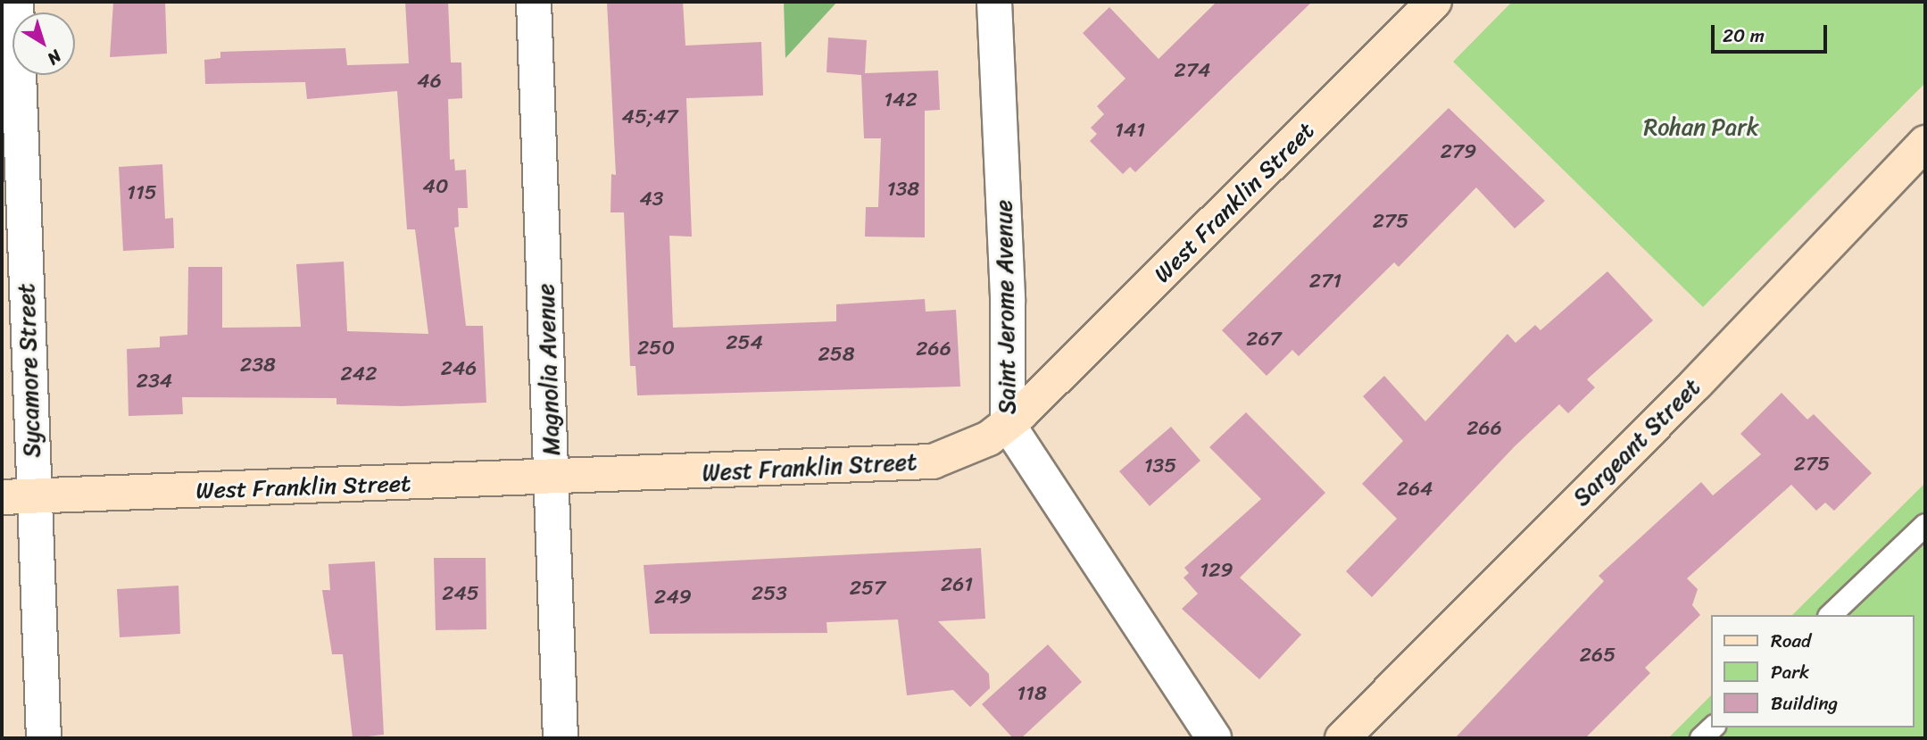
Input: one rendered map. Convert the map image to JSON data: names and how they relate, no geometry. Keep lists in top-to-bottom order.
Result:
{
  "streets": {
    "street": [
      "West Franklin Street",
      "Saint Jerome Avenue",
      "Magnolia Avenue",
      "Sycamore Street",
      "Sargeant Street"
    ]
  },
  "crossings": [
    ["West Franklin Street", "Saint Jerome Avenue"],
    ["West Franklin Street", "Magnolia Avenue"],
    ["West Franklin Street", "Sycamore Street"]
  ],
  "parks": ["Rohan Park"],
  "house_numbers": [
    "274",
    "46",
    "142",
    "45;47",
    "141",
    "279",
    "40",
    "138",
    "115",
    "43",
    "275",
    "271",
    "267",
    "254",
    "250",
    "266",
    "258",
    "238",
    "246",
    "242",
    "234",
    "266",
    "275",
    "135",
    "264",
    "129",
    "261",
    "257",
    "245",
    "253",
    "249",
    "265",
    "118"
  ],
  "legend": ["Road", "Park", "Building"],
  "scale_bar": "20 m",
  "north": "bottom right"
}
